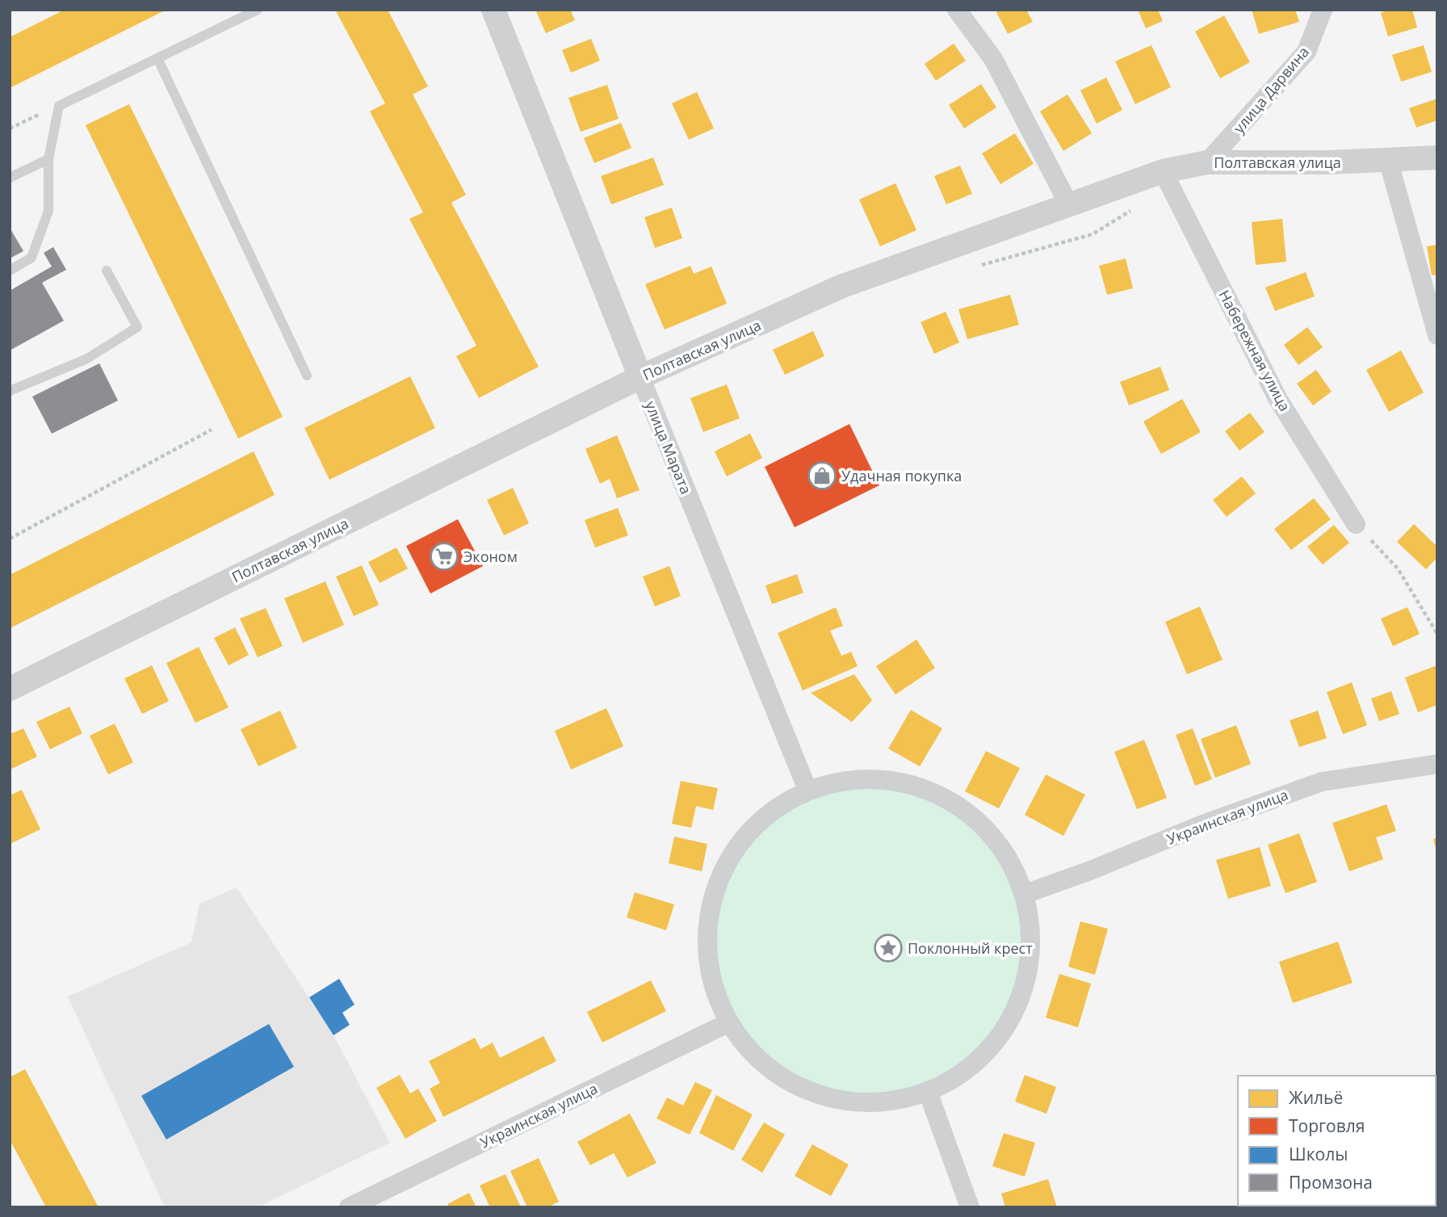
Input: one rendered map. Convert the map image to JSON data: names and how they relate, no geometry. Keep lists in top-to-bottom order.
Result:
{
  "streets": {
    "street": [
      "улица Дарвина",
      "Полтавская улица",
      "Набережная улица",
      "улица Марата",
      "Украинская улица"
    ]
  },
  "crossings": [
    ["улица Дарвина", "Полтавская улица"],
    ["Полтавская улица", "Набережная улица"],
    ["Полтавская улица", "улица Марата"]
  ],
  "places": {
    "shop": ["Удачная покупка"],
    "supermarket": ["Эконом"],
    "place": ["Поклонный крест"]
  },
  "legend": [
    "Жильё",
    "Торговля",
    "Школы",
    "Промзона"
  ]
}
